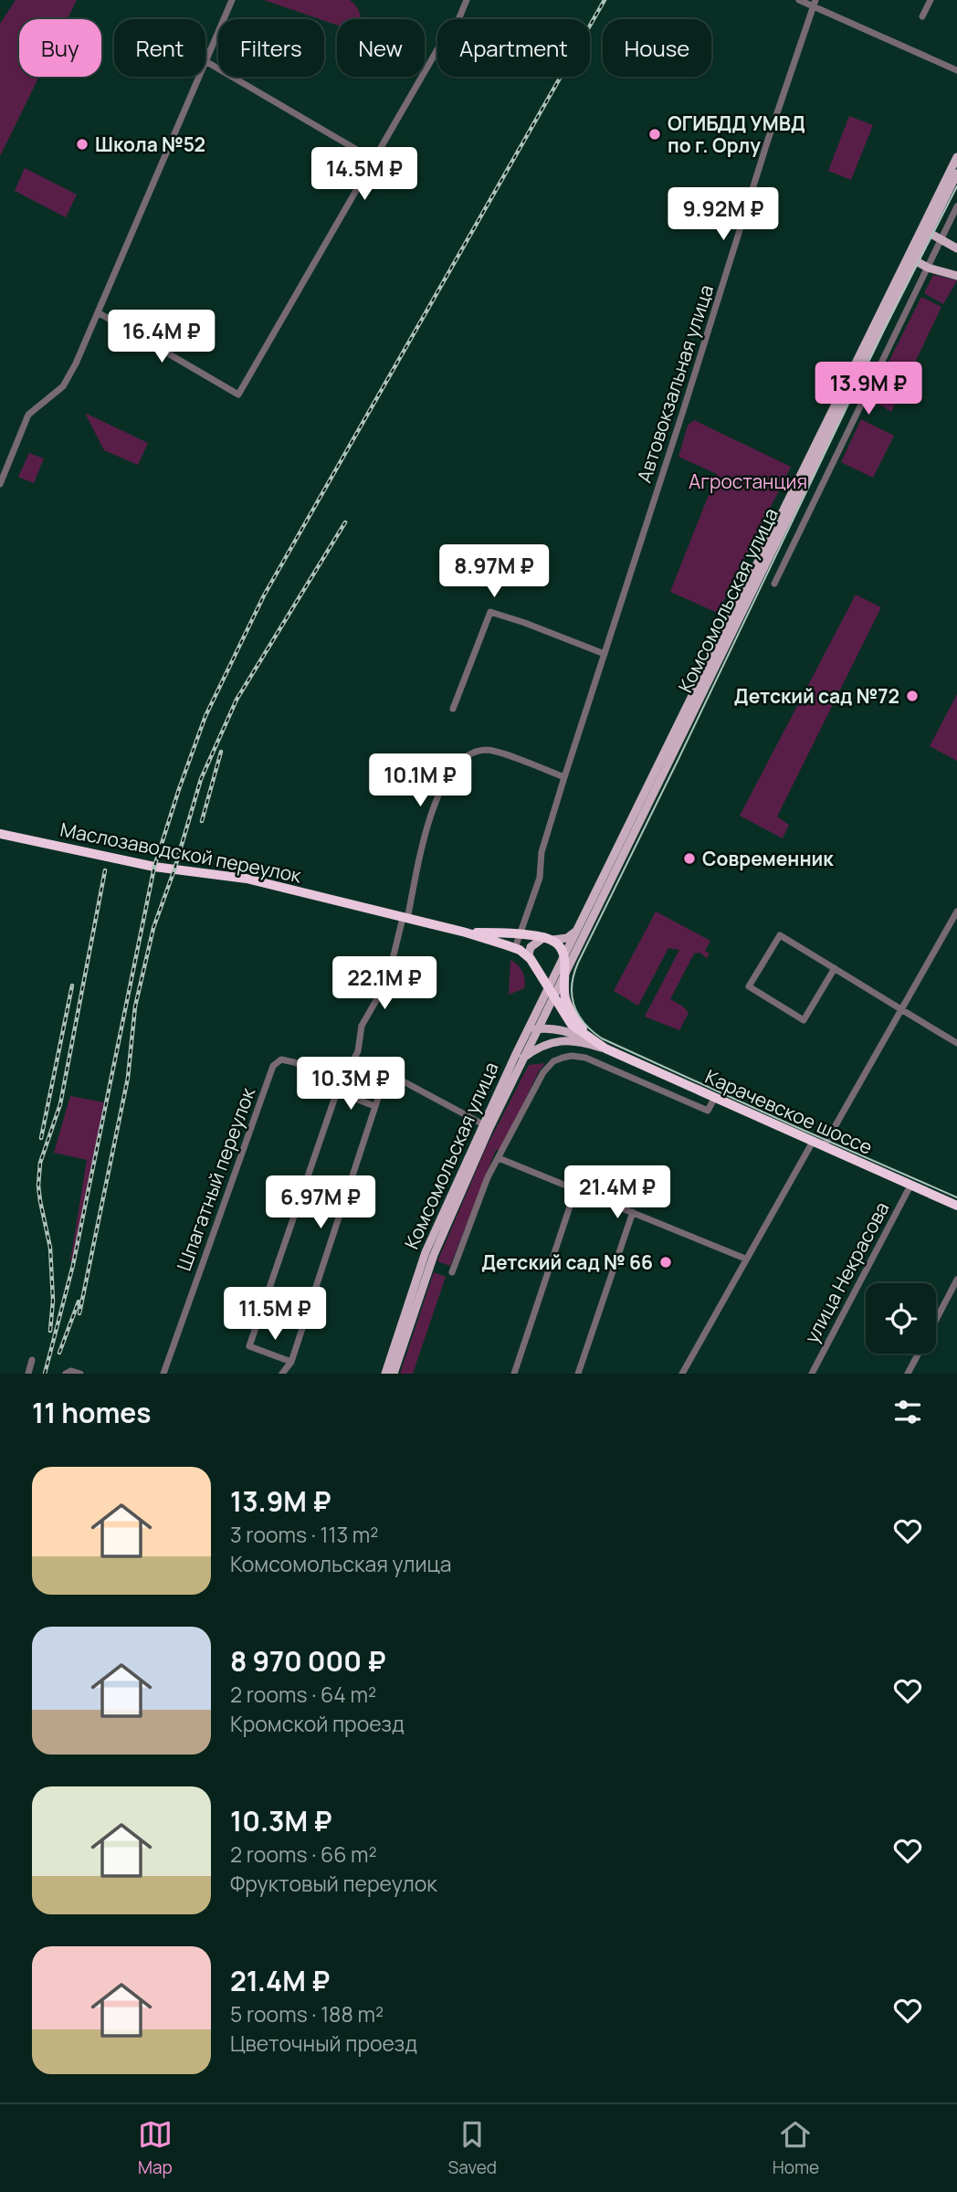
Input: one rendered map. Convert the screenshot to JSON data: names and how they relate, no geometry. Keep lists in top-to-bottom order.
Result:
{
  "streets": {
    "highway": ["Комсомольская улица", "Маслозаводской переулок", "Карачевское шоссе"],
    "street": ["Автовокзальная улица", "Шпагатный переулок", "улица Некрасова"]
  },
  "crossings": [
    ["Автовокзальная улица", "Маслозаводской переулок"],
    ["Комсомольская улица", "Маслозаводской переулок"],
    ["Карачевское шоссе", "улица Некрасова"]
  ],
  "parks": ["Агростанция"],
  "places": [
    "ОГИБДД УМВД по г. Орлу",
    "Школа №52",
    "Детский сад №72",
    "Современник",
    "Детский сад № 66"
  ],
  "page": {
    "chip": [
      "Buy",
      "Rent",
      "Filters",
      "New",
      "Apartment",
      "House"
    ],
    "price": [
      "14.5M ₽",
      "9.92M ₽",
      "16.4M ₽",
      "13.9M ₽",
      "8.97M ₽",
      "10.1M ₽",
      "22.1M ₽",
      "10.3M ₽",
      "21.4M ₽",
      "6.97M ₽",
      "11.5M ₽"
    ],
    "heading": "11 homes",
    "list": [
      {
        "name": "13.9M ₽",
        "note": "3 rooms · 113 m² · Комсомольская улица"
      },
      {
        "name": "8 970 000 ₽",
        "note": "2 rooms · 64 m² · Кромской проезд"
      },
      {
        "name": "10.3M ₽",
        "note": "2 rooms · 66 m² · Фруктовый переулок"
      },
      {
        "name": "21.4M ₽",
        "note": "5 rooms · 188 m² · Цветочный проезд"
      }
    ],
    "tabs": ["Map", "Saved", "Home"]
  }
}
